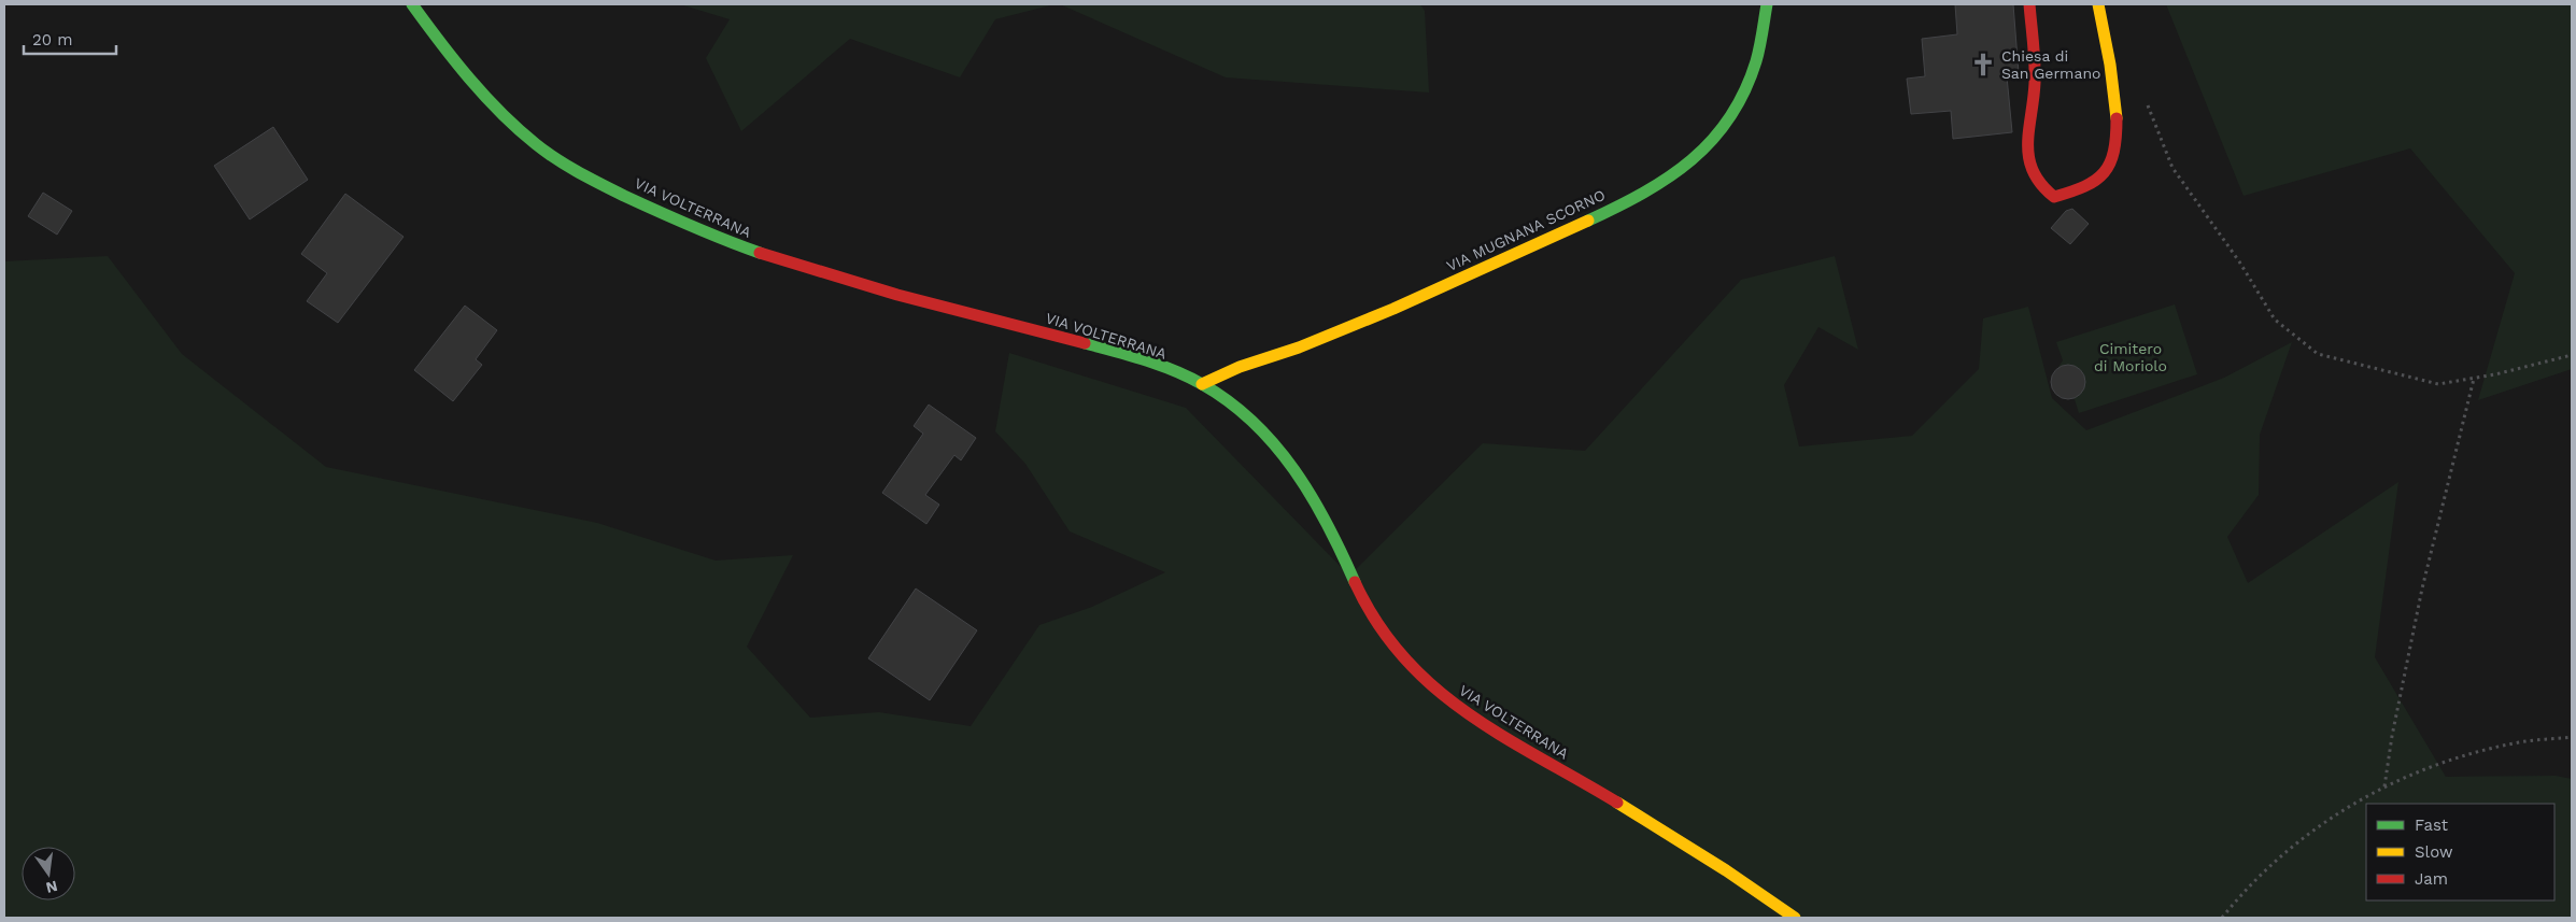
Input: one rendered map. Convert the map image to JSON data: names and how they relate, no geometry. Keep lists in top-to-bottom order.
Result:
{
  "streets": {
    "main road": ["VIA VOLTERRANA", "VIA MUGNANA SCORNO"]
  },
  "crossings": [
    ["VIA VOLTERRANA", "VIA MUGNANA SCORNO"]
  ],
  "parks": ["Cimitero di Moriolo"],
  "places": {
    "church": ["Chiesa di San Germano"]
  },
  "legend": ["Fast", "Slow", "Jam"],
  "scale_bar": "20 m",
  "north": "bottom"
}
